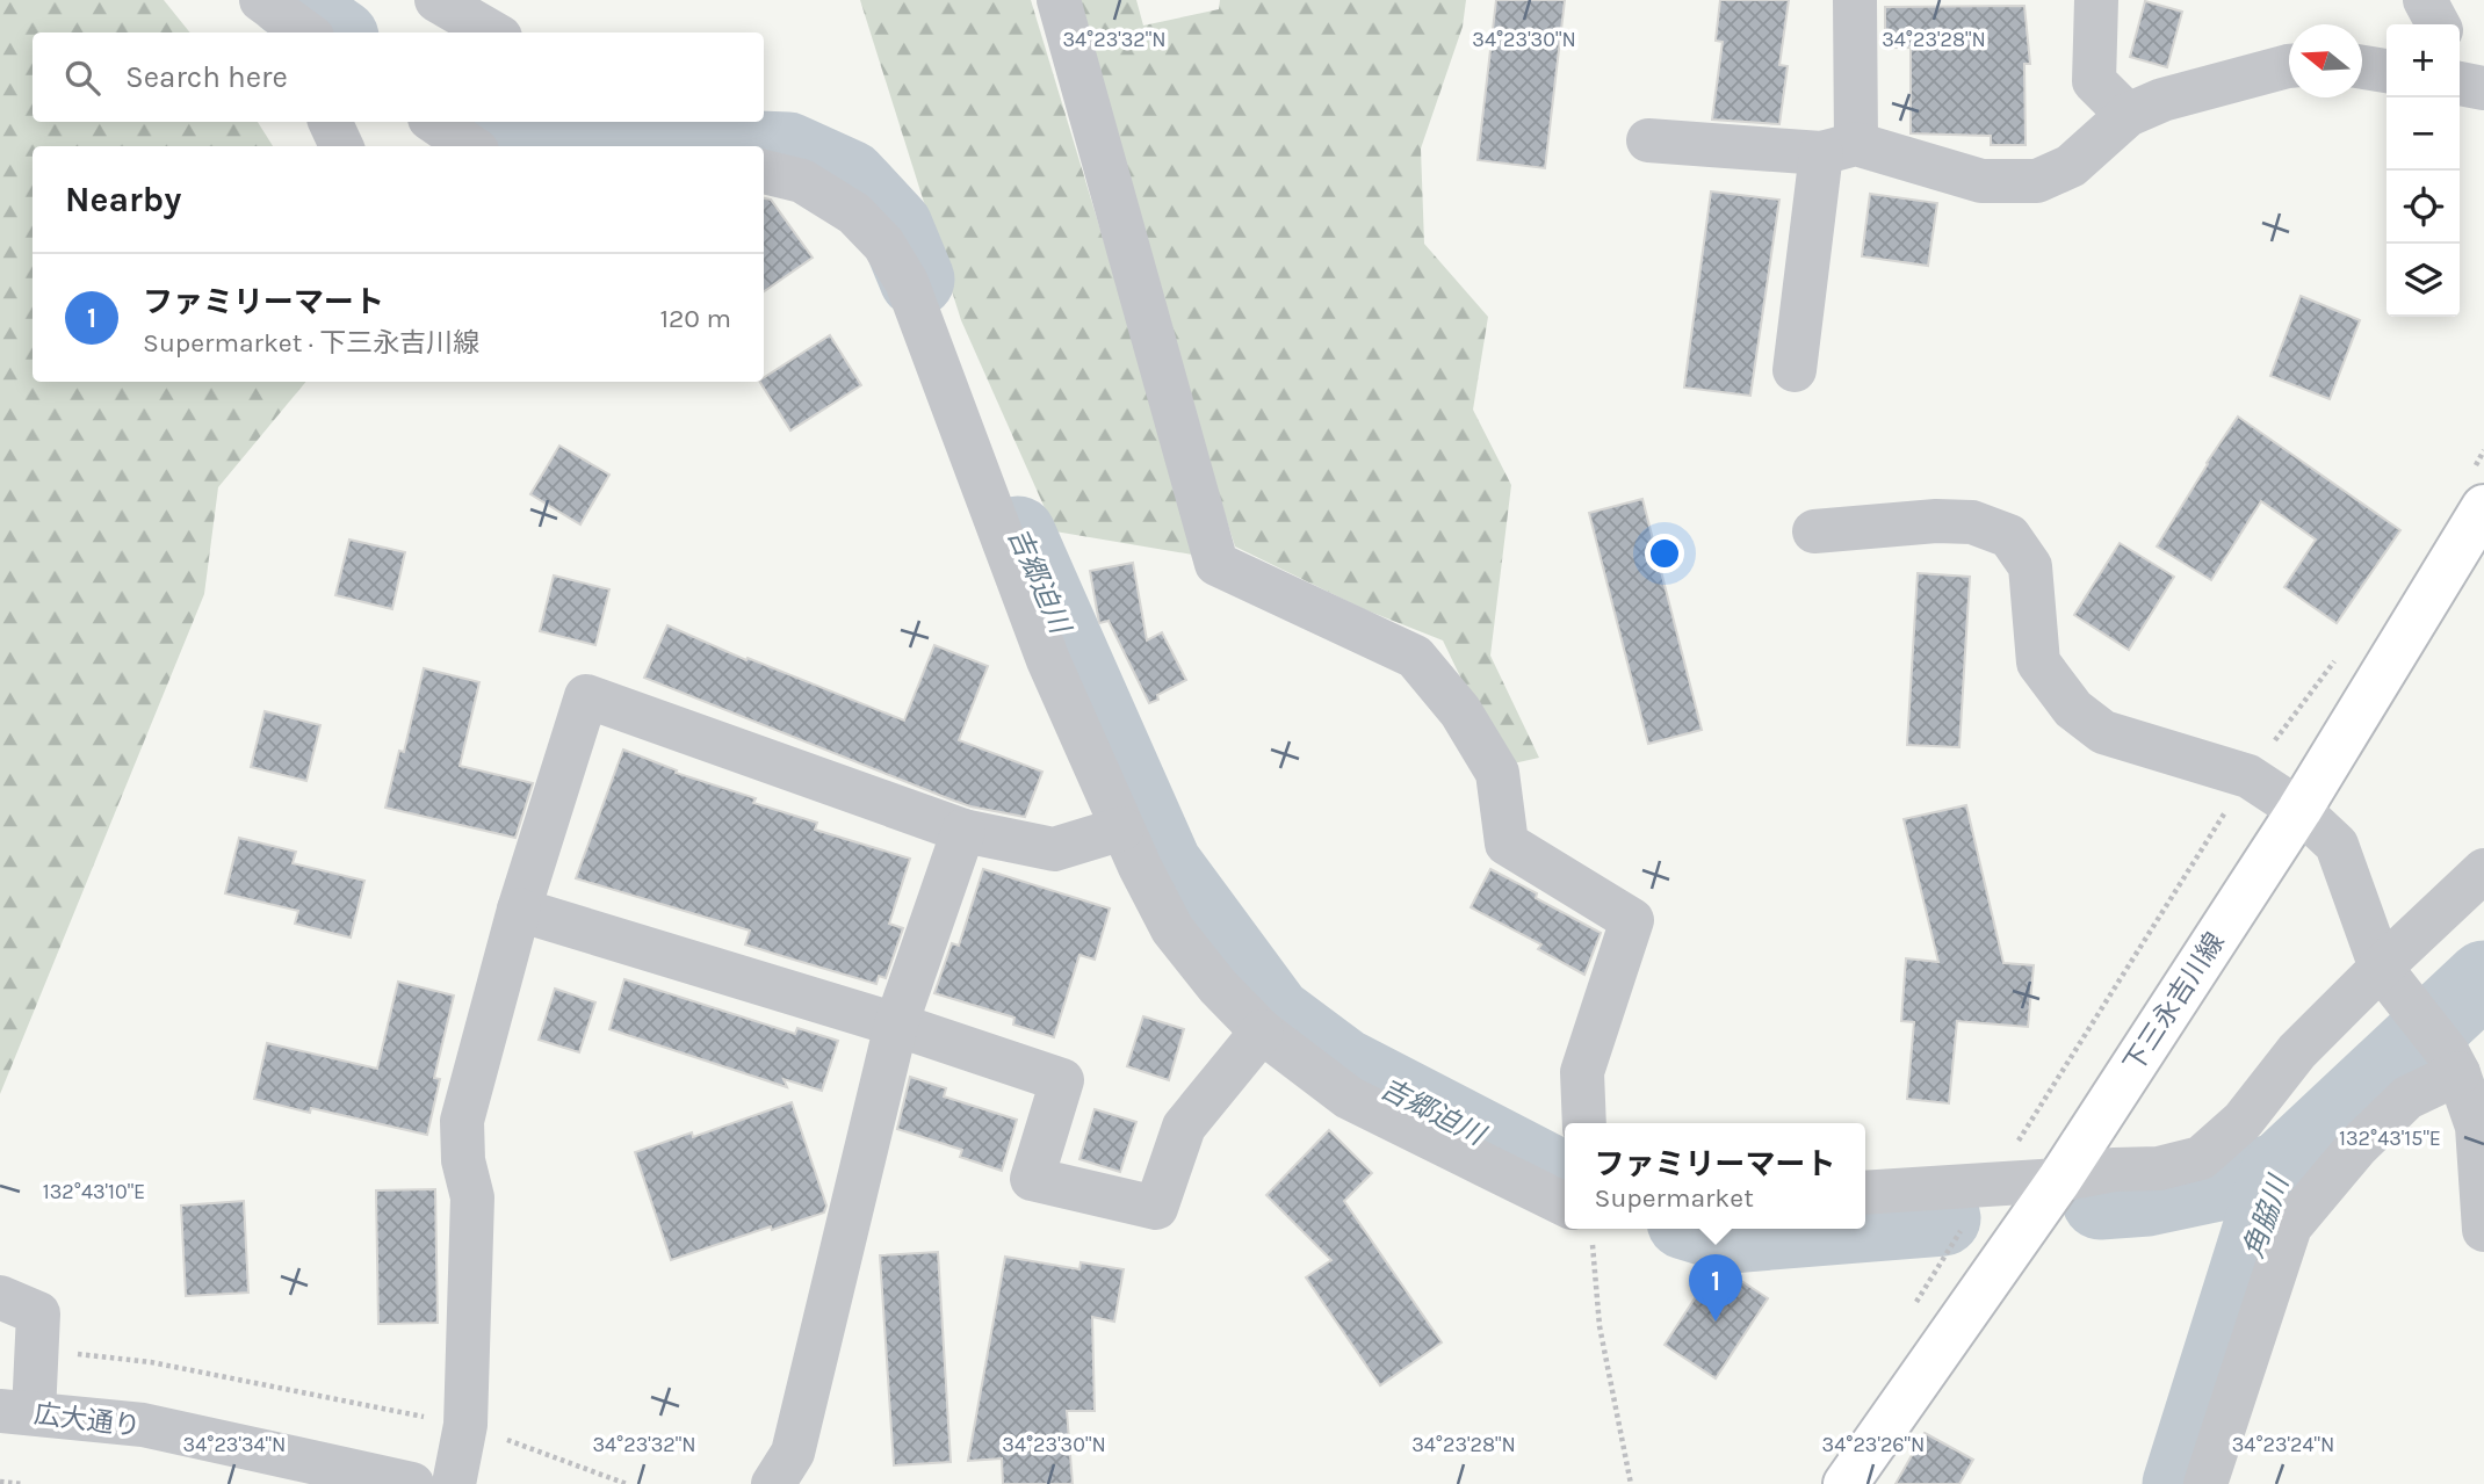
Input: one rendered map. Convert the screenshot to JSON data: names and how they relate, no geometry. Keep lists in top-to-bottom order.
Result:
{
  "streets": {
    "main road": ["下三永吉川線"],
    "street": ["広大通り"]
  },
  "water": ["吉郷迫川", "角脇川"],
  "north": "left",
  "page": {
    "map_buttons": ["+", "−"],
    "search": "Search here",
    "heading": "Nearby",
    "list": [
      {
        "mark": "1",
        "name": "ファミリーマート",
        "note": "Supermarket · 下三永吉川線",
        "value": "120 m"
      }
    ],
    "popup": ["ファミリーマート", "Supermarket"],
    "pins": "1"
  },
  "coordinates": [
    "34°23'32\"N",
    "34°23'30\"N",
    "34°23'28\"N",
    "132°43'15\"E",
    "132°43'10\"E",
    "34°23'34\"N",
    "34°23'26\"N",
    "34°23'24\"N"
  ]
}
